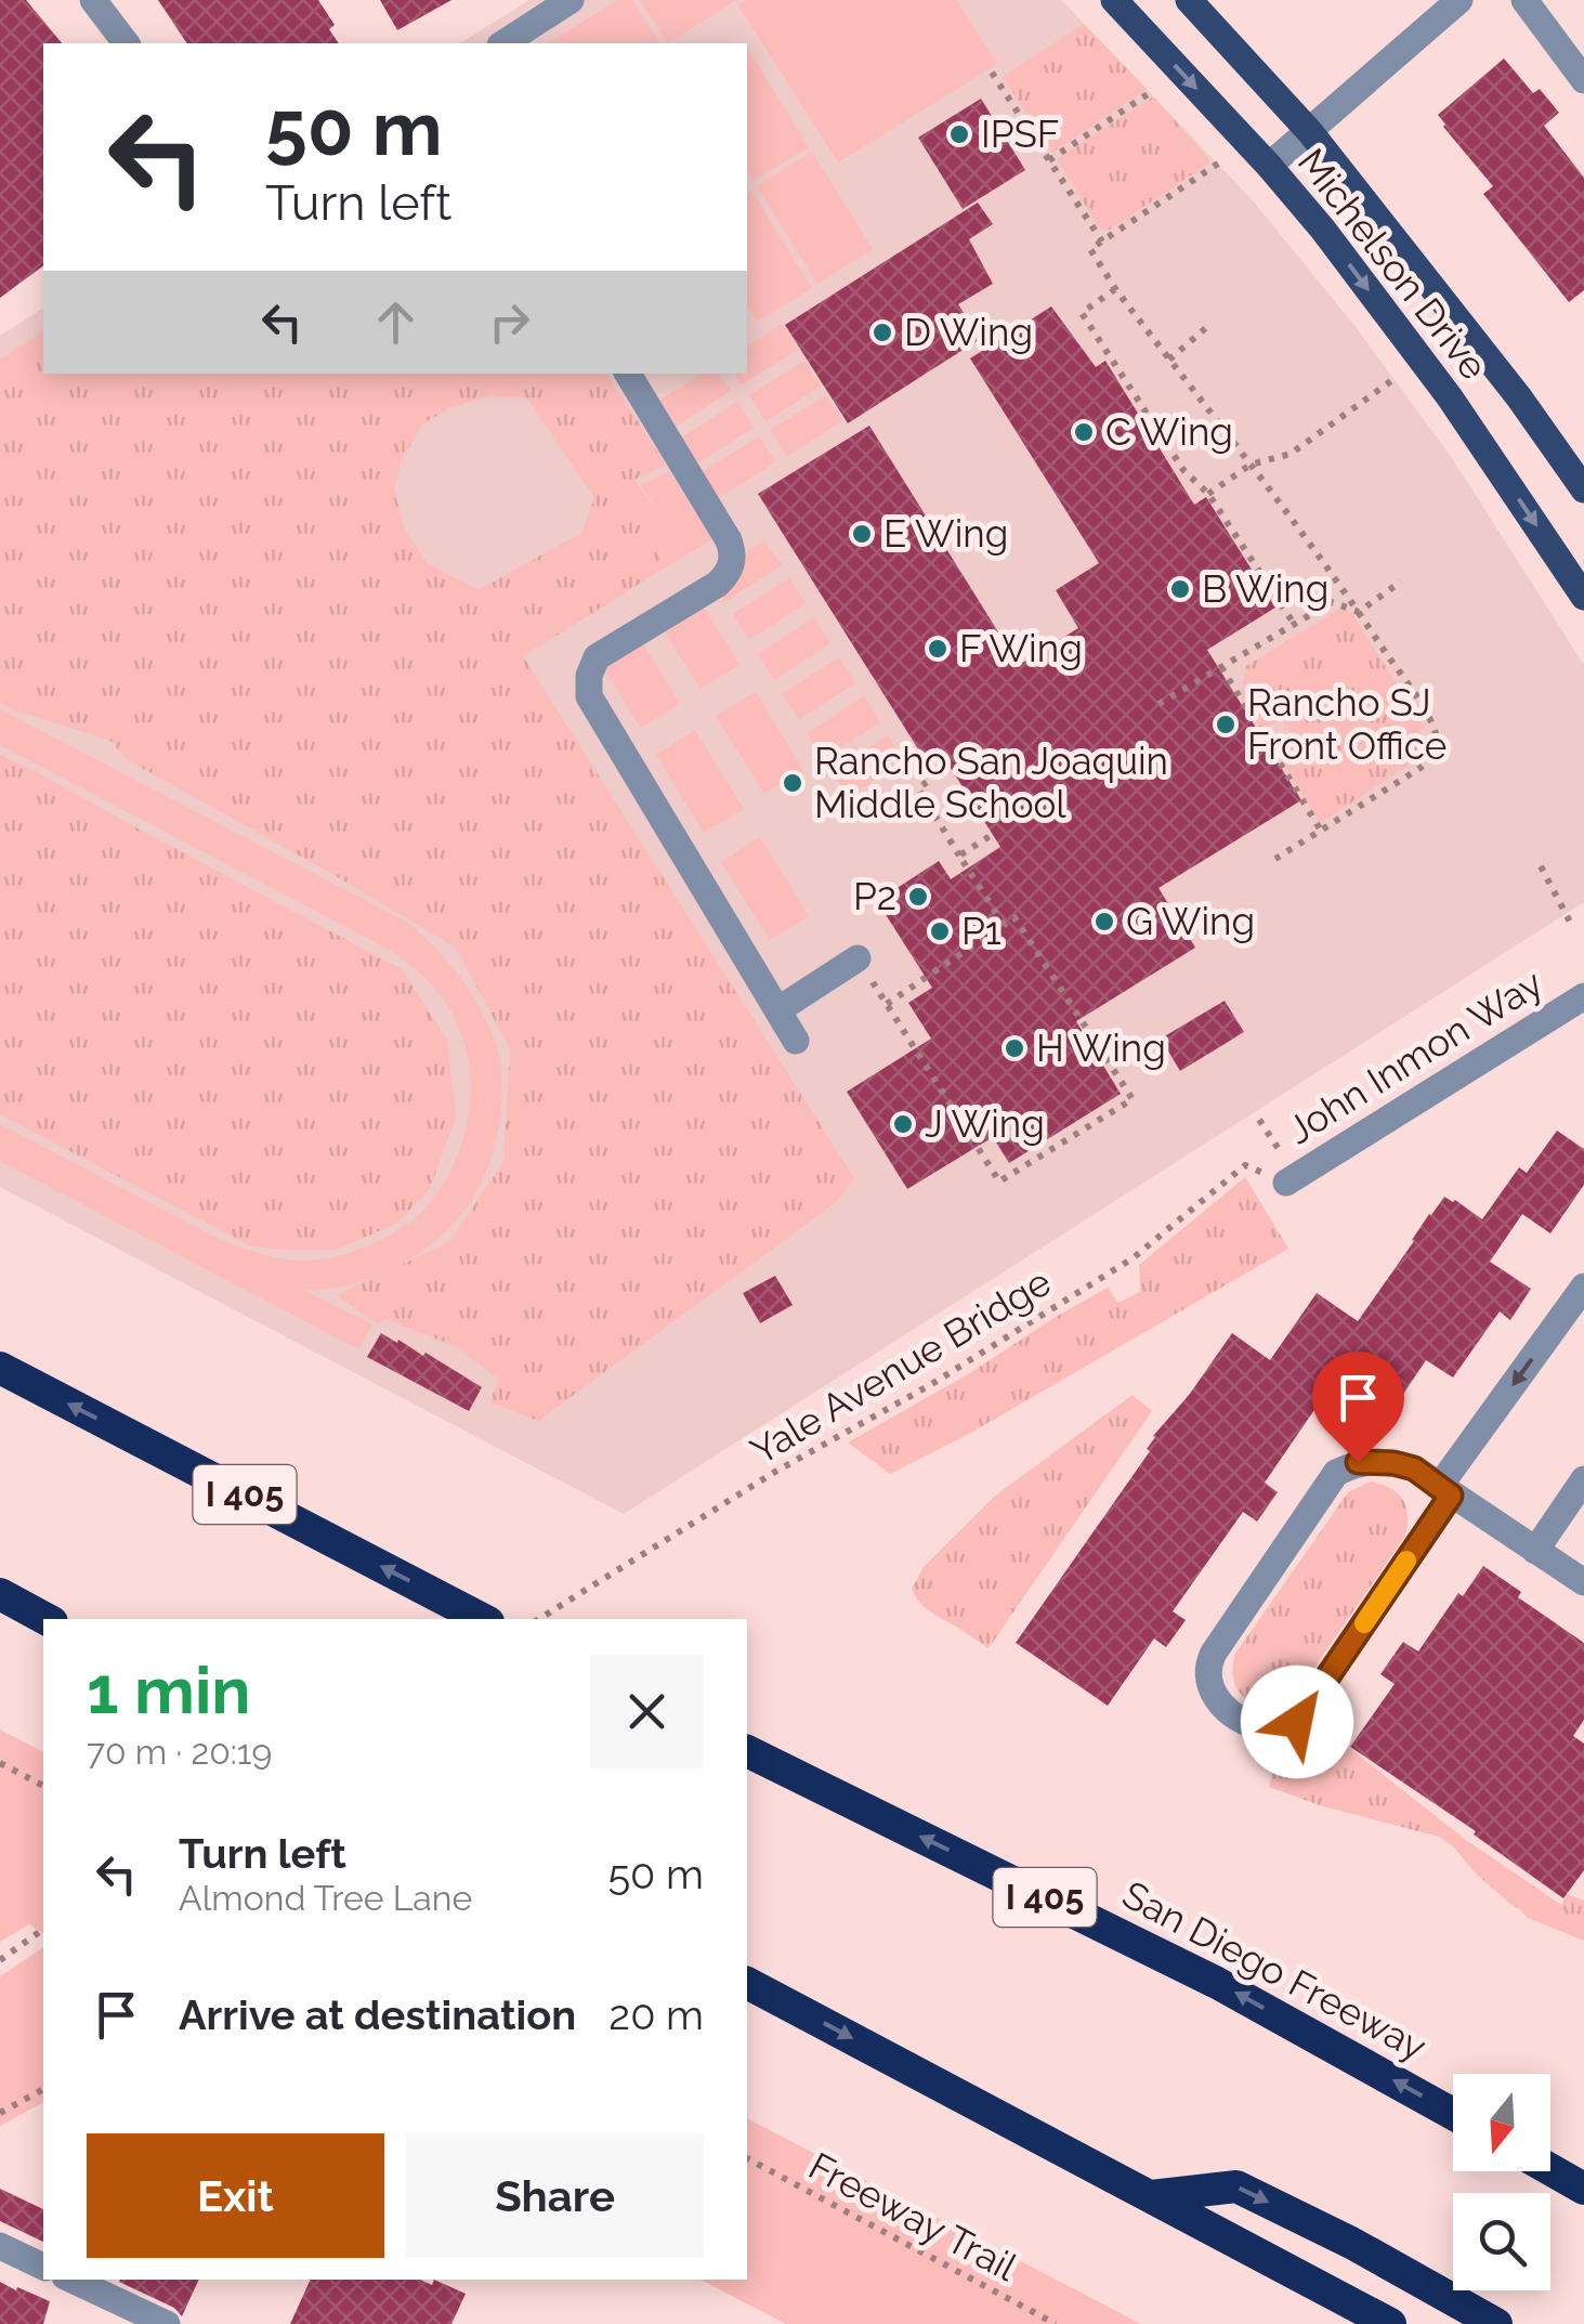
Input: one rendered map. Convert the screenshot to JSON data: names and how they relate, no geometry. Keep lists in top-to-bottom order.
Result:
{
  "streets": {
    "highway": ["I 405", "San Diego Freeway"],
    "main road": ["Michelson Drive"],
    "street": ["John Inmon Way"],
    "path": ["Yale Avenue Bridge", "Freeway Trail"]
  },
  "crossings": [
    ["John Inmon Way", "Yale Avenue Bridge"]
  ],
  "places": [
    "IPSF",
    "D Wing",
    "C Wing",
    "E Wing",
    "B Wing",
    "F Wing",
    "Rancho SJ Front Office",
    "Rancho San Joaquin Middle School",
    "P2",
    "G Wing",
    "P1",
    "H Wing",
    "J Wing"
  ],
  "north": "bottom",
  "page": {
    "turn": ["50 m", "Turn left"],
    "heading": ["1 min", "70 m · 20:19"],
    "list": [
      {
        "name": "Turn left",
        "note": "Almond Tree Lane",
        "value": "50 m"
      },
      {
        "name": "Arrive at destination",
        "value": "20 m"
      }
    ],
    "buttons": ["Exit", "Share"]
  }
}
